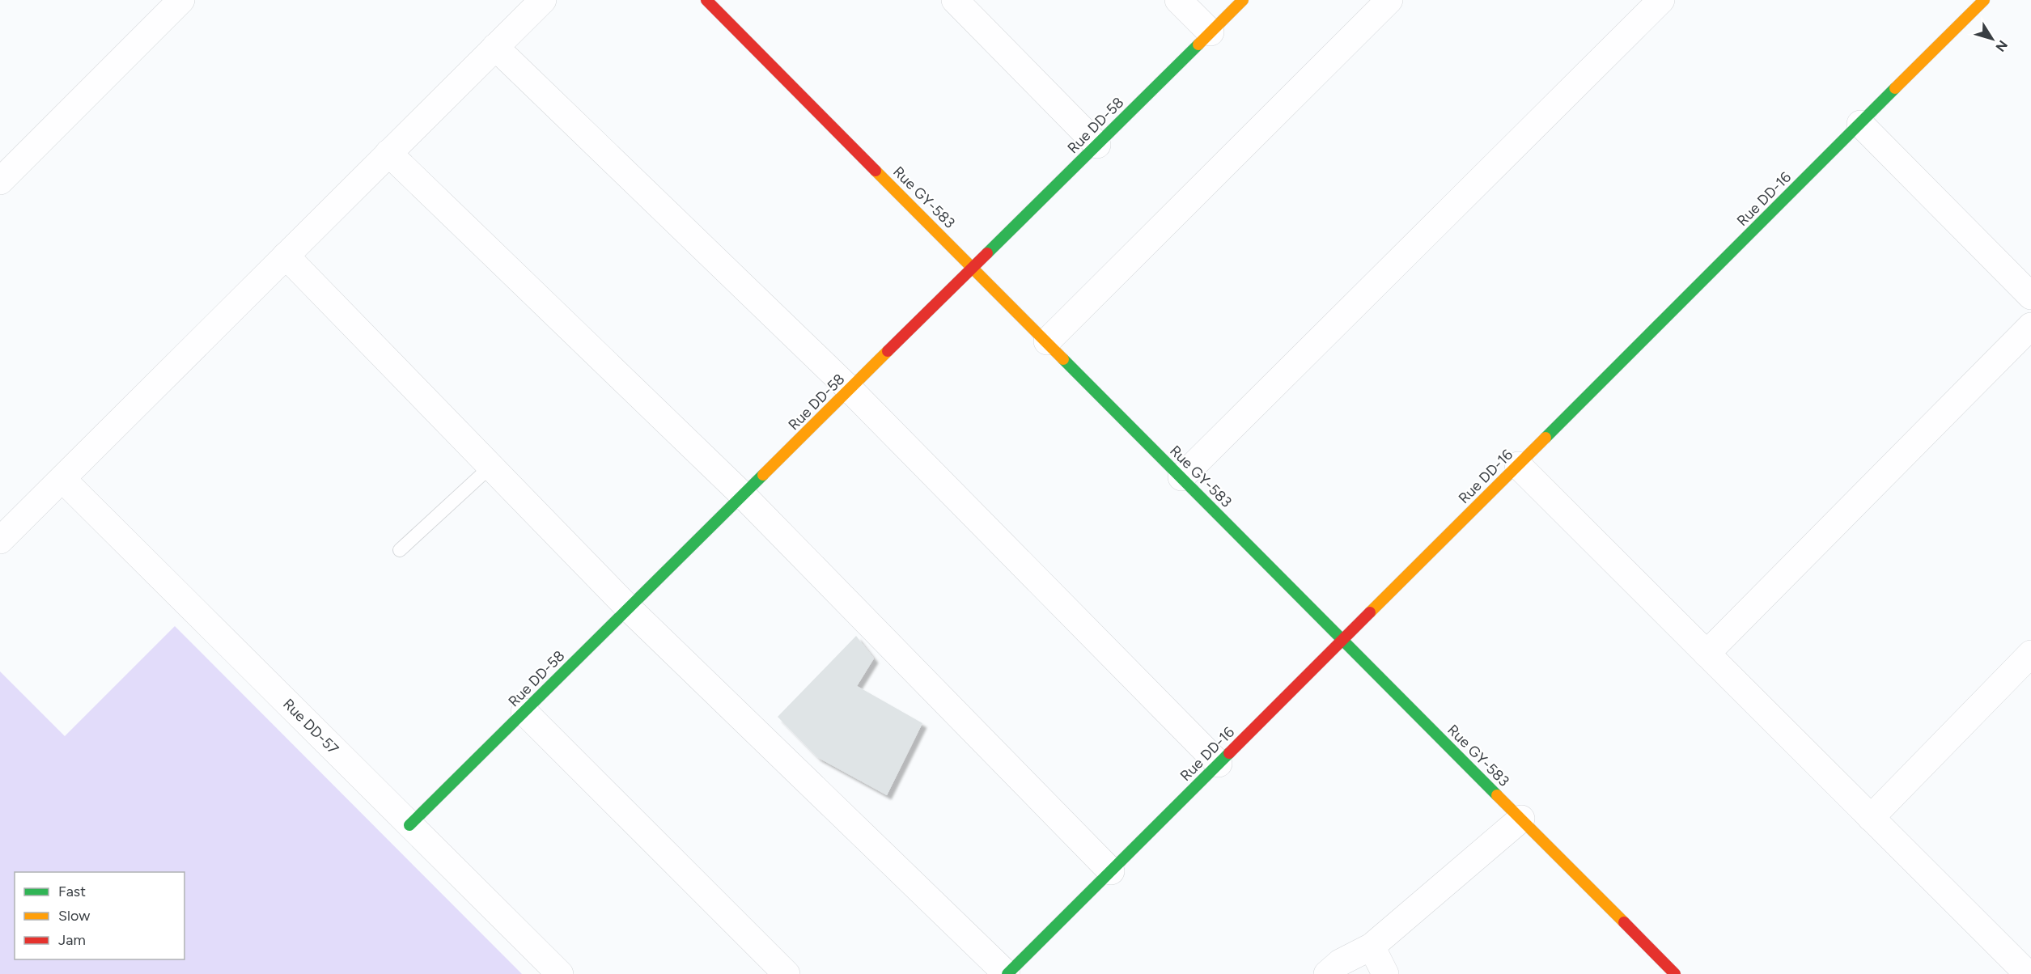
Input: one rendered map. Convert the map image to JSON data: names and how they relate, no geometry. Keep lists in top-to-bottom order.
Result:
{
  "streets": {
    "street": [
      "Rue DD-58",
      "Rue GY-583",
      "Rue DD-16",
      "Rue DD-57"
    ]
  },
  "crossings": [
    ["Rue DD-58", "Rue GY-583"],
    ["Rue DD-58", "Rue DD-57"],
    ["Rue GY-583", "Rue DD-16"]
  ],
  "legend": ["Fast", "Slow", "Jam"],
  "north": "bottom right"
}
